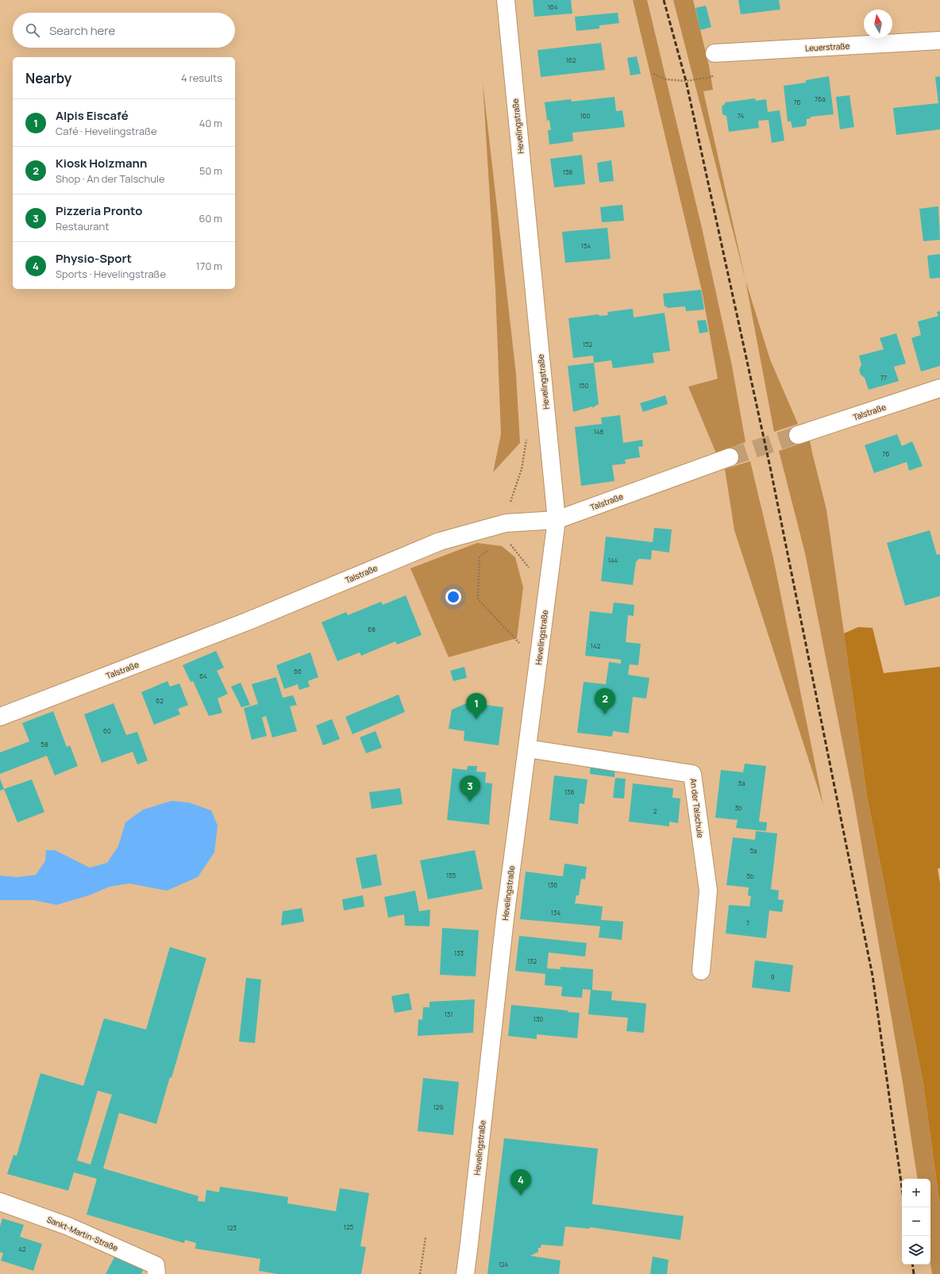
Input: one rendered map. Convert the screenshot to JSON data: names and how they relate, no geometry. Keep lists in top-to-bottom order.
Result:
{
  "streets": {
    "street": [
      "Leuerstraße",
      "Hevelingstraße",
      "Talstraße",
      "An der Talschule",
      "Sankt-Martin-Straße"
    ]
  },
  "crossings": [
    ["Hevelingstraße", "Talstraße"],
    ["Hevelingstraße", "An der Talschule"]
  ],
  "house_numbers": [
    "164",
    "162",
    "76a",
    "76",
    "160",
    "74",
    "158",
    "154",
    "152",
    "77",
    "150",
    "148",
    "76",
    "144",
    "68",
    "142",
    "66",
    "64",
    "62",
    "60",
    "58",
    "3a",
    "138",
    "3b",
    "2",
    "5a",
    "135",
    "5b",
    "136",
    "134",
    "7",
    "133",
    "132",
    "9",
    "131",
    "130",
    "129",
    "125",
    "123",
    "42",
    "124"
  ],
  "north": "top",
  "page": {
    "search": "Search here",
    "heading": ["Nearby", "4 results"],
    "list": [
      {
        "mark": "1",
        "name": "Alpis Eiscafé",
        "note": "Café · Hevelingstraße",
        "value": "40 m"
      },
      {
        "mark": "2",
        "name": "Kiosk Holzmann",
        "note": "Shop · An der Talschule",
        "value": "50 m"
      },
      {
        "mark": "3",
        "name": "Pizzeria Pronto",
        "note": "Restaurant",
        "value": "60 m"
      },
      {
        "mark": "4",
        "name": "Physio-Sport",
        "note": "Sports · Hevelingstraße",
        "value": "170 m"
      }
    ],
    "pins": [
      "2",
      "1",
      "3",
      "4"
    ],
    "map_buttons": ["+", "−"]
  }
}
